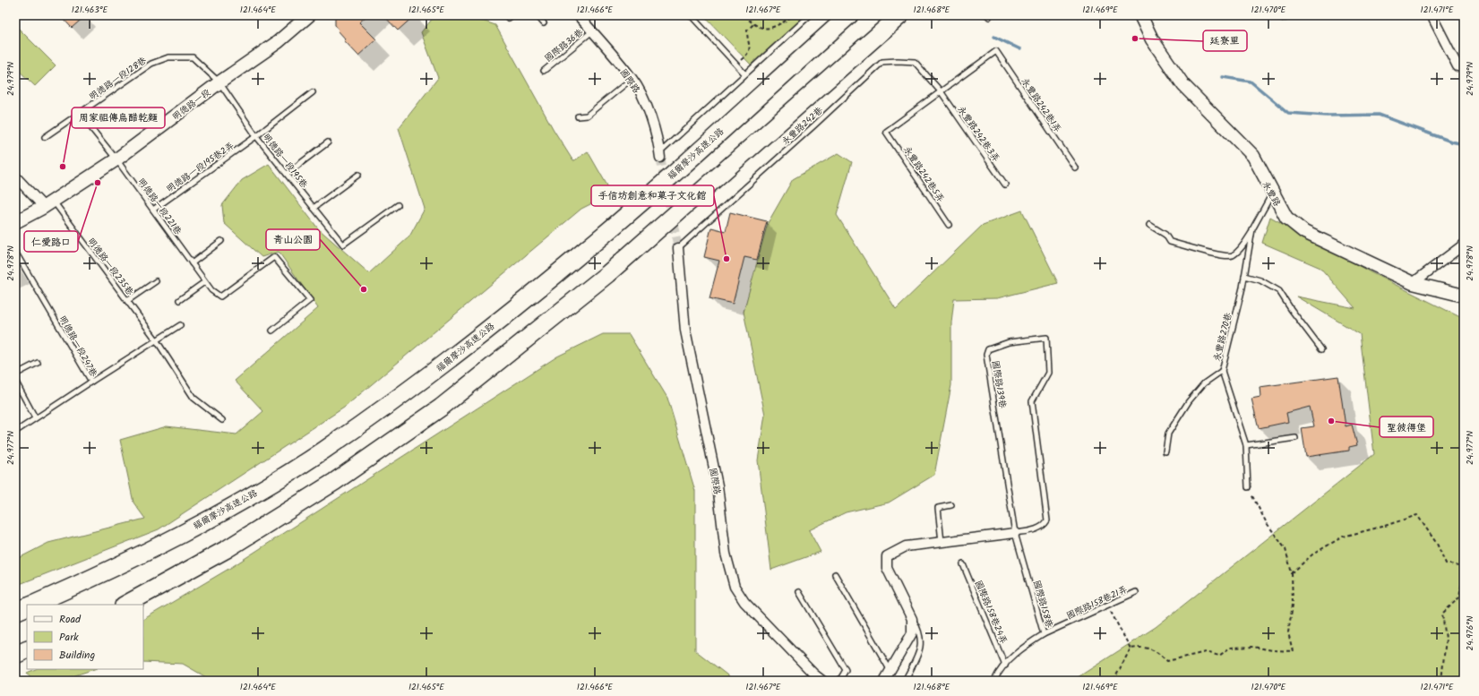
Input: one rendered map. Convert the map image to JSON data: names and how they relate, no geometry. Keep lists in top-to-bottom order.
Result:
{
  "streets": {
    "highway": ["福爾摩沙高速公路"],
    "street": ["國際路", "明德路一段", "永豐路"],
    "lane": [
      "國際路36巷",
      "明德路一段128巷",
      "永豐路242巷1弄",
      "永豐路242巷",
      "永豐路242巷3弄",
      "明德路一段195巷",
      "明德路一段195巷2弄",
      "永豐路242巷5弄",
      "明德路一段221巷",
      "明德路一段235巷",
      "永豐路270巷",
      "明德路一段247巷",
      "國際路139巷",
      "國際路158巷21弄",
      "國際路158巷",
      "國際路158巷24弄"
    ]
  },
  "crossings": [
    ["國際路36巷", "國際路"],
    ["明德路一段128巷", "明德路一段"],
    ["明德路一段128巷", "明德路一段195巷"],
    ["明德路一段128巷", "明德路一段221巷"],
    ["國際路", "永豐路242巷"],
    ["明德路一段", "明德路一段195巷"],
    ["明德路一段", "明德路一段221巷"],
    ["明德路一段", "明德路一段235巷"],
    ["永豐路242巷1弄", "永豐路242巷"],
    ["永豐路242巷1弄", "永豐路242巷3弄"],
    ["永豐路242巷1弄", "永豐路242巷5弄"],
    ["永豐路242巷", "永豐路242巷3弄"],
    ["永豐路242巷", "永豐路242巷5弄"],
    ["永豐路242巷3弄", "永豐路242巷5弄"],
    ["明德路一段195巷", "明德路一段195巷2弄"],
    ["明德路一段195巷2弄", "明德路一段221巷"],
    ["永豐路", "永豐路270巷"],
    ["國際路139巷", "國際路158巷"],
    ["國際路158巷21弄", "國際路158巷"],
    ["國際路158巷", "國際路158巷24弄"]
  ],
  "places": [
    "廷寮里",
    "周家祖傳烏醋乾麵",
    "仁愛路口",
    "手信坊創意和菓子文化館",
    "青山公園",
    "聖彼得堡"
  ],
  "legend": ["Road", "Park", "Building"],
  "coordinates": [
    "121.463°E",
    "121.464°E",
    "121.465°E",
    "121.466°E",
    "121.467°E",
    "121.468°E",
    "121.469°E",
    "121.470°E",
    "121.471°E",
    "24.979°N",
    "24.978°N",
    "24.977°N",
    "24.976°N"
  ]
}
